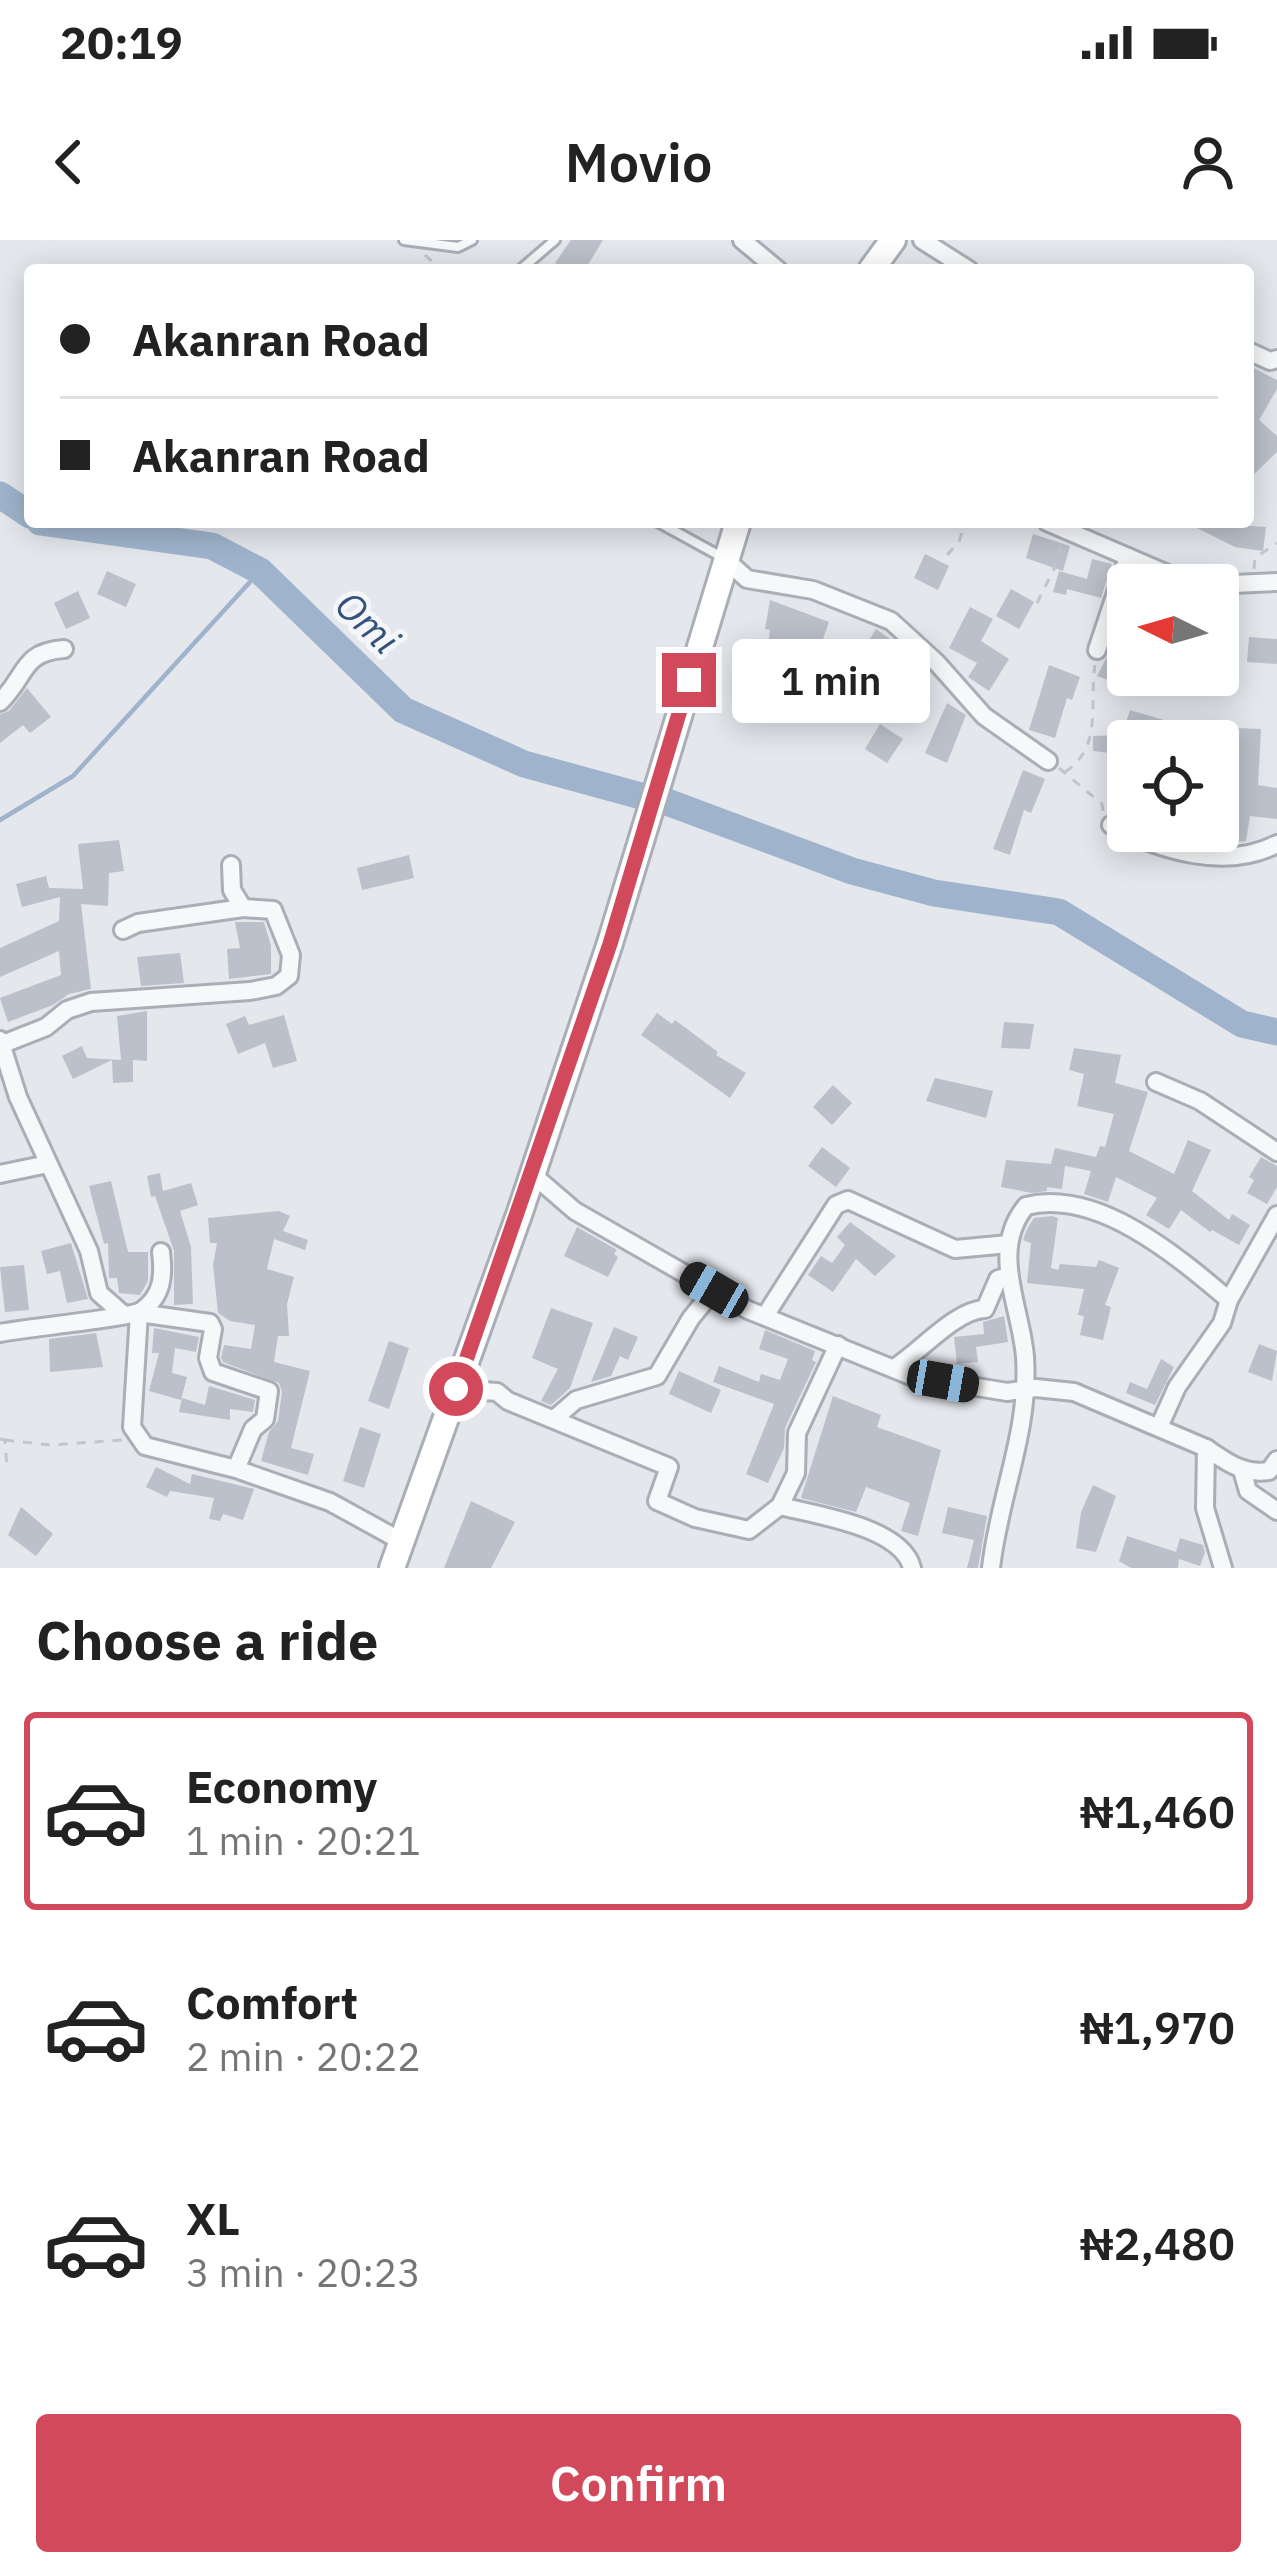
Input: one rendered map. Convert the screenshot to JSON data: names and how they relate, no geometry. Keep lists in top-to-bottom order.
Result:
{
  "water": ["Omi"],
  "north": "left",
  "page": {
    "status": "20:19",
    "header": "Movio",
    "banner": ["Akanran Road", "Akanran Road"],
    "bubble": "1 min",
    "heading": "Choose a ride",
    "list": [
      {
        "name": "Economy",
        "note": "1 min · 20:21",
        "value": "₦1,460"
      },
      {
        "name": "Comfort",
        "note": "2 min · 20:22",
        "value": "₦1,970"
      },
      {
        "name": "XL",
        "note": "3 min · 20:23",
        "value": "₦2,480"
      }
    ],
    "buttons": "Confirm"
  }
}
